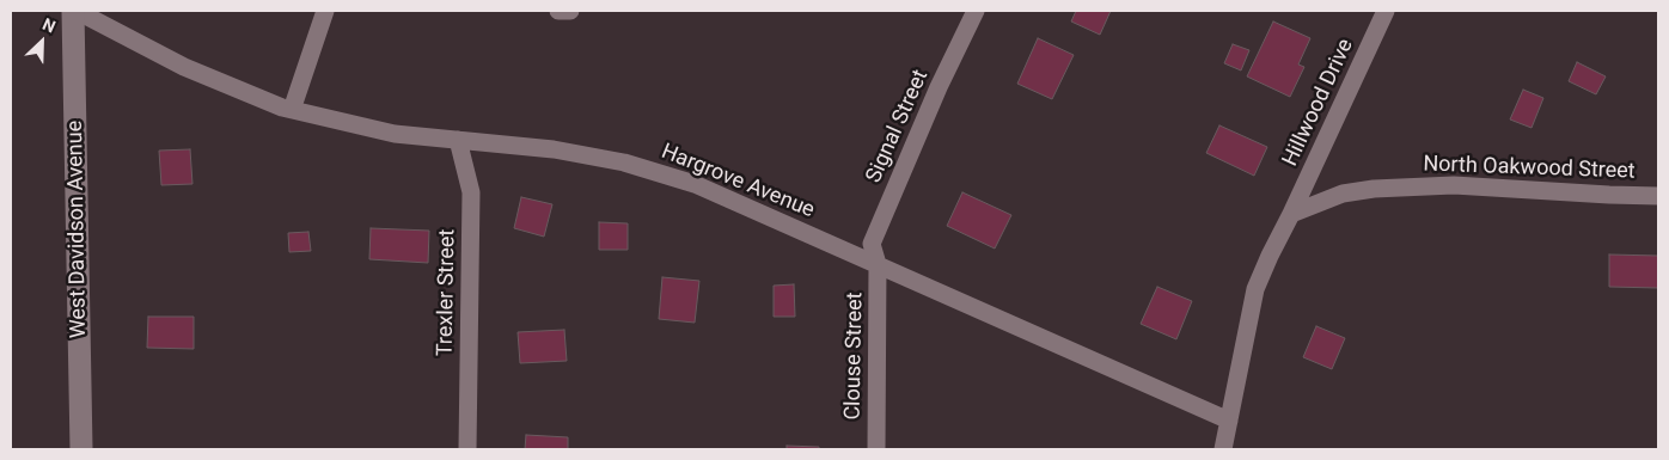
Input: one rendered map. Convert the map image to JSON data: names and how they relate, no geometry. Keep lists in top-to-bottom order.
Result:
{
  "streets": {
    "street": [
      "Hillwood Drive",
      "Signal Street",
      "North Oakwood Street",
      "Hargrove Avenue",
      "West Davidson Avenue",
      "Trexler Street",
      "Clouse Street"
    ]
  },
  "crossings": [
    ["Hillwood Drive", "North Oakwood Street"],
    ["Signal Street", "Hargrove Avenue"],
    ["Signal Street", "Clouse Street"],
    ["Hargrove Avenue", "West Davidson Avenue"],
    ["Hargrove Avenue", "Trexler Street"],
    ["Hargrove Avenue", "Clouse Street"]
  ],
  "north": "top right"
}
